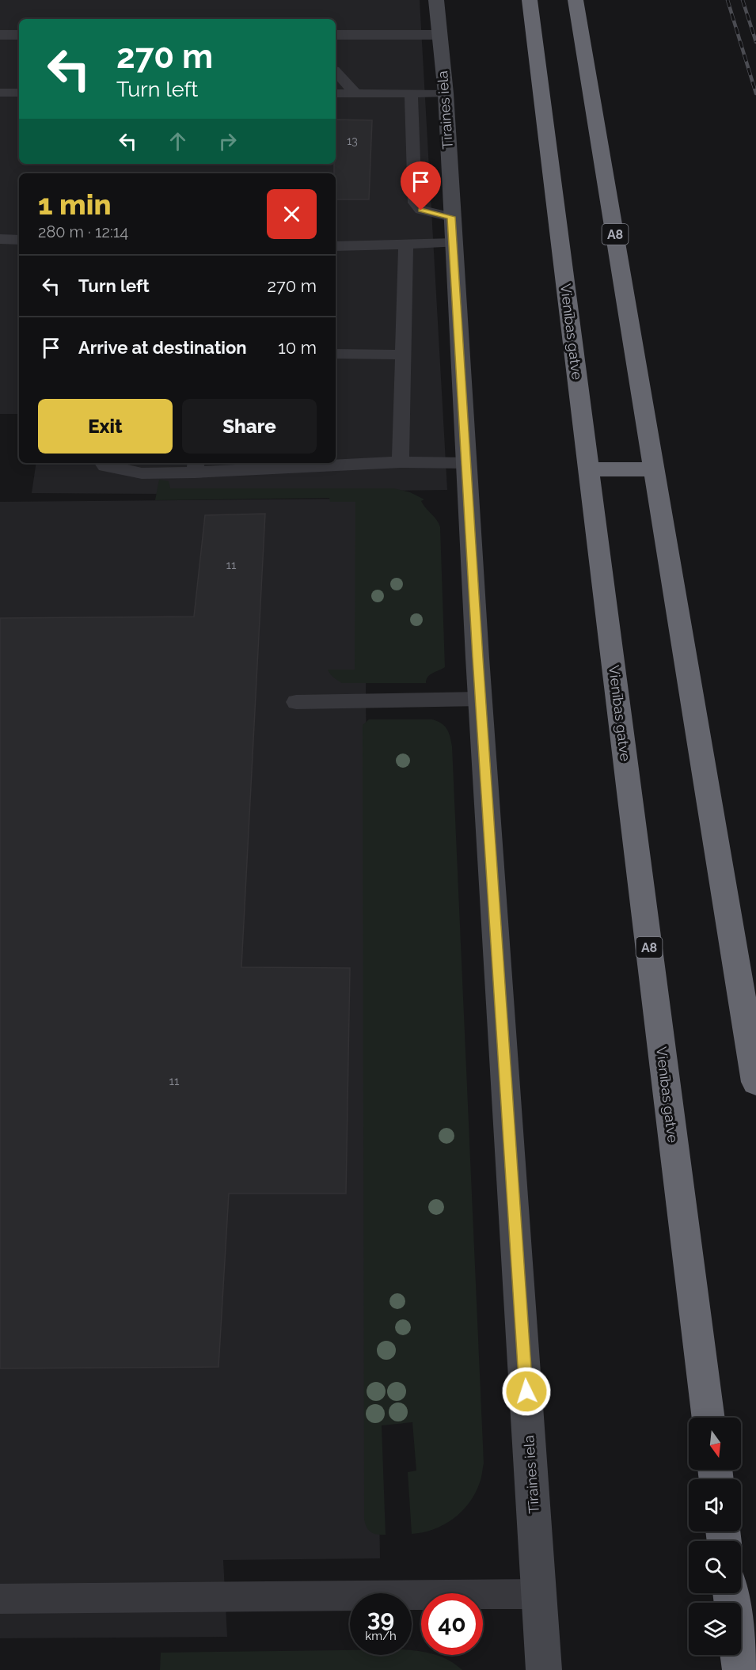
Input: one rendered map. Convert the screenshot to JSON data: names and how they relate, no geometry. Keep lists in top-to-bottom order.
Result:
{
  "streets": {
    "highway": ["A8", "Vienības gatve"],
    "street": ["Tīraines iela"]
  },
  "house_numbers": ["13", "11", "11"],
  "north": "bottom",
  "page": {
    "turn": ["270 m", "Turn left"],
    "heading": ["1 min", "280 m · 12:14"],
    "list": [
      {
        "name": "Turn left",
        "value": "270 m"
      },
      {
        "name": "Arrive at destination",
        "value": "10 m"
      }
    ],
    "buttons": ["Exit", "Share"],
    "speed": "39 km/h",
    "limit": "40"
  }
}
